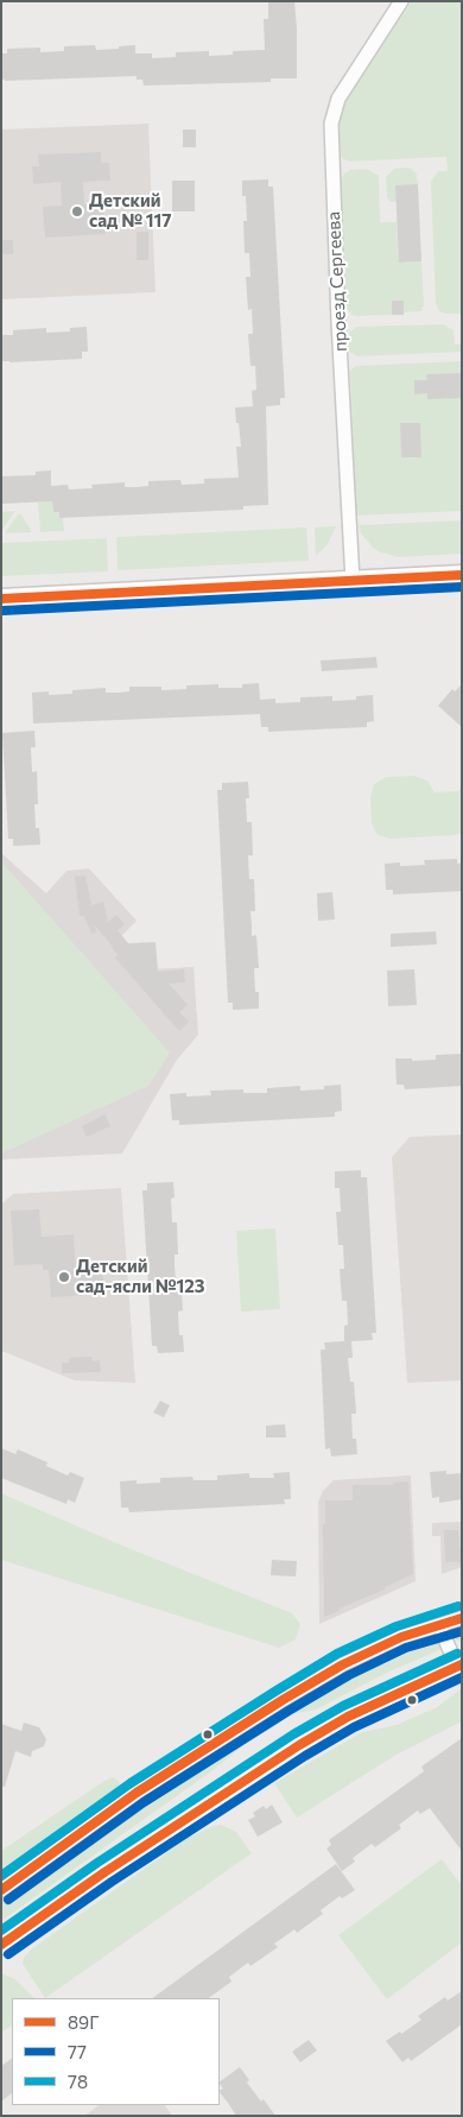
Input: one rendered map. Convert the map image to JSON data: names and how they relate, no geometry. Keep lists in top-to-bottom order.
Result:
{
  "streets": {
    "street": ["проезд Сергеева"]
  },
  "places": ["Детский сад № 117", "Детский сад-ясли №123"],
  "lines": ["transit line 89Г", "transit line 77", "transit line 78"],
  "legend": ["89Г", "77", "78"]
}
